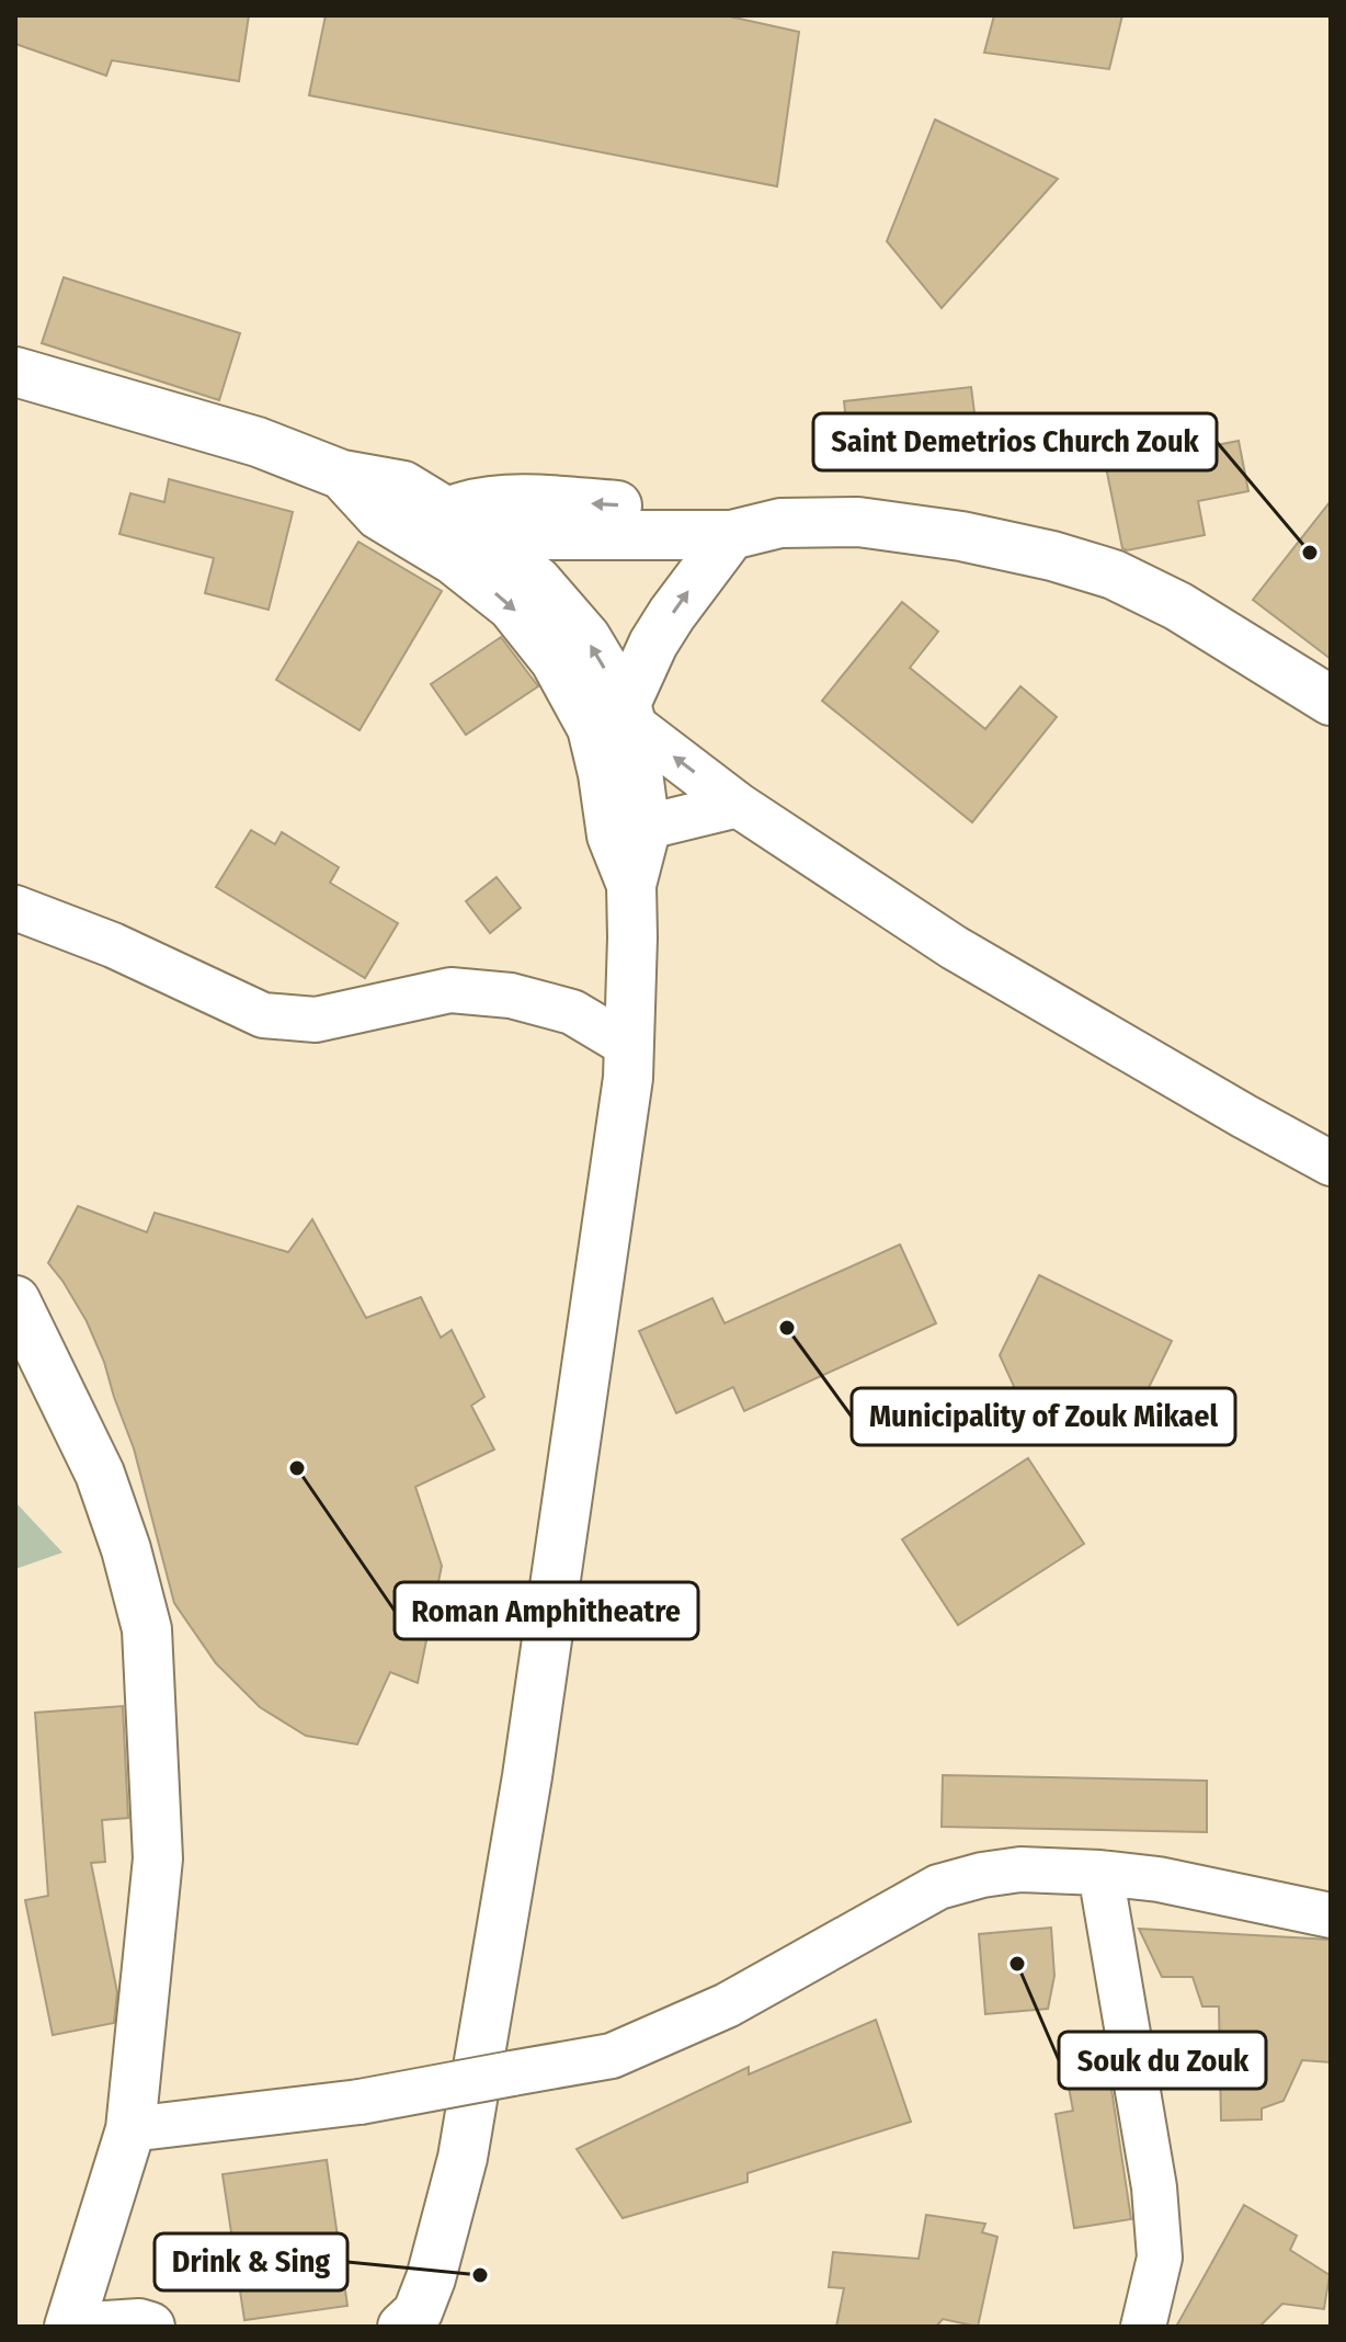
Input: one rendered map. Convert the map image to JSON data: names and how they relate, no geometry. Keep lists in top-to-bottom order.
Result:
{
  "places": [
    "Saint Demetrios Church Zouk",
    "Municipality of Zouk Mikael",
    "Roman Amphitheatre",
    "Souk du Zouk",
    "Drink & Sing"
  ]
}
